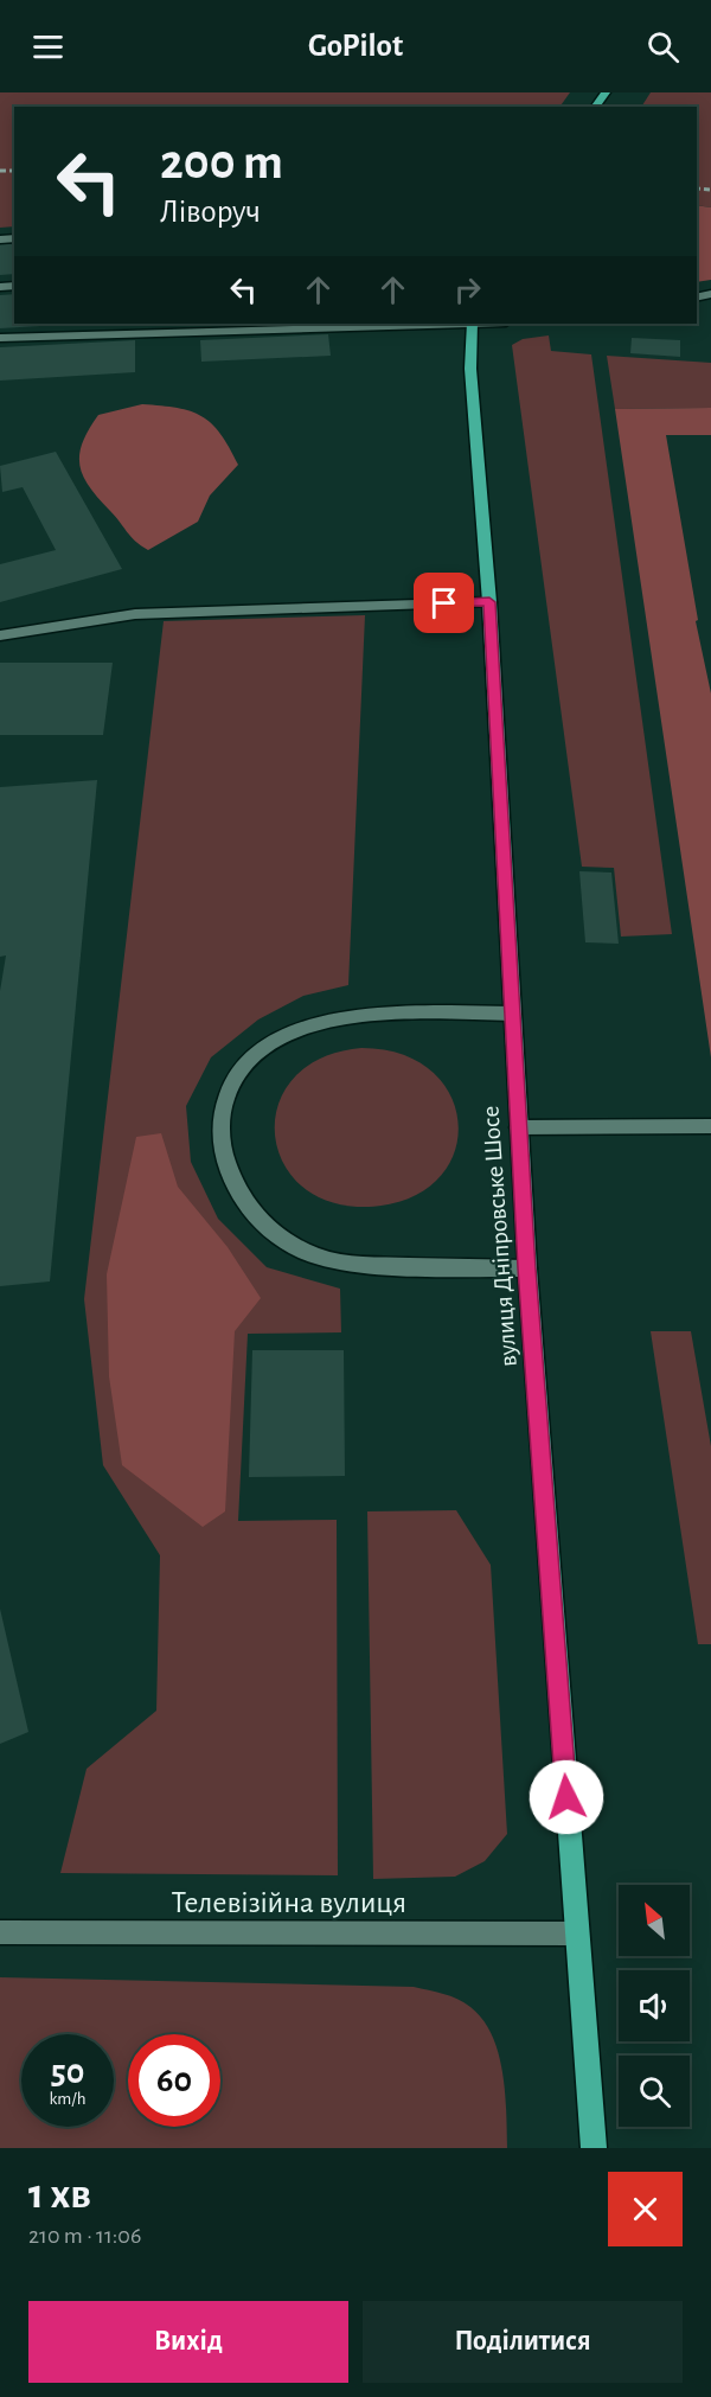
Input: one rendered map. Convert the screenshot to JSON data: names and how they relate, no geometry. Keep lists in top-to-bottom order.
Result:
{
  "streets": {
    "main road": ["вулиця Дніпровське Шосе"],
    "street": ["Телевізійна вулиця"]
  },
  "crossings": [
    ["вулиця Дніпровське Шосе", "Телевізійна вулиця"]
  ],
  "north": "top left",
  "page": {
    "header": "GoPilot",
    "turn": ["200 m", "Ліворуч"],
    "speed": "50 km/h",
    "limit": "60",
    "heading": ["1 хв", "210 m · 11:06"],
    "buttons": ["Вихід", "Поділитися"]
  }
}
